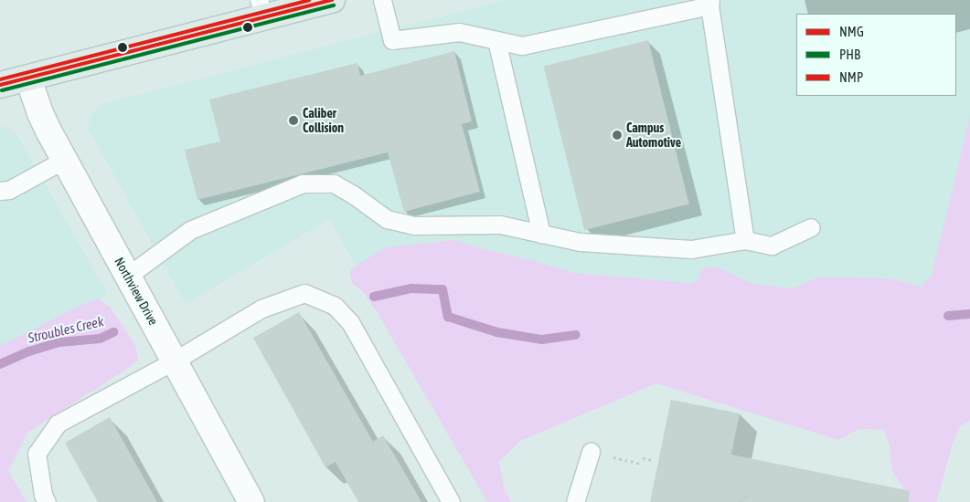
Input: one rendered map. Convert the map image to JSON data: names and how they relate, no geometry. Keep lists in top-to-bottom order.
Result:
{
  "streets": {
    "street": ["Northview Drive"]
  },
  "water": ["Stroubles Creek"],
  "places": ["Caliber Collision", "Campus Automotive"],
  "lines": ["transit line NMG", "transit line NMP", "transit line PHB"],
  "legend": ["NMG", "PHB", "NMP"]
}
